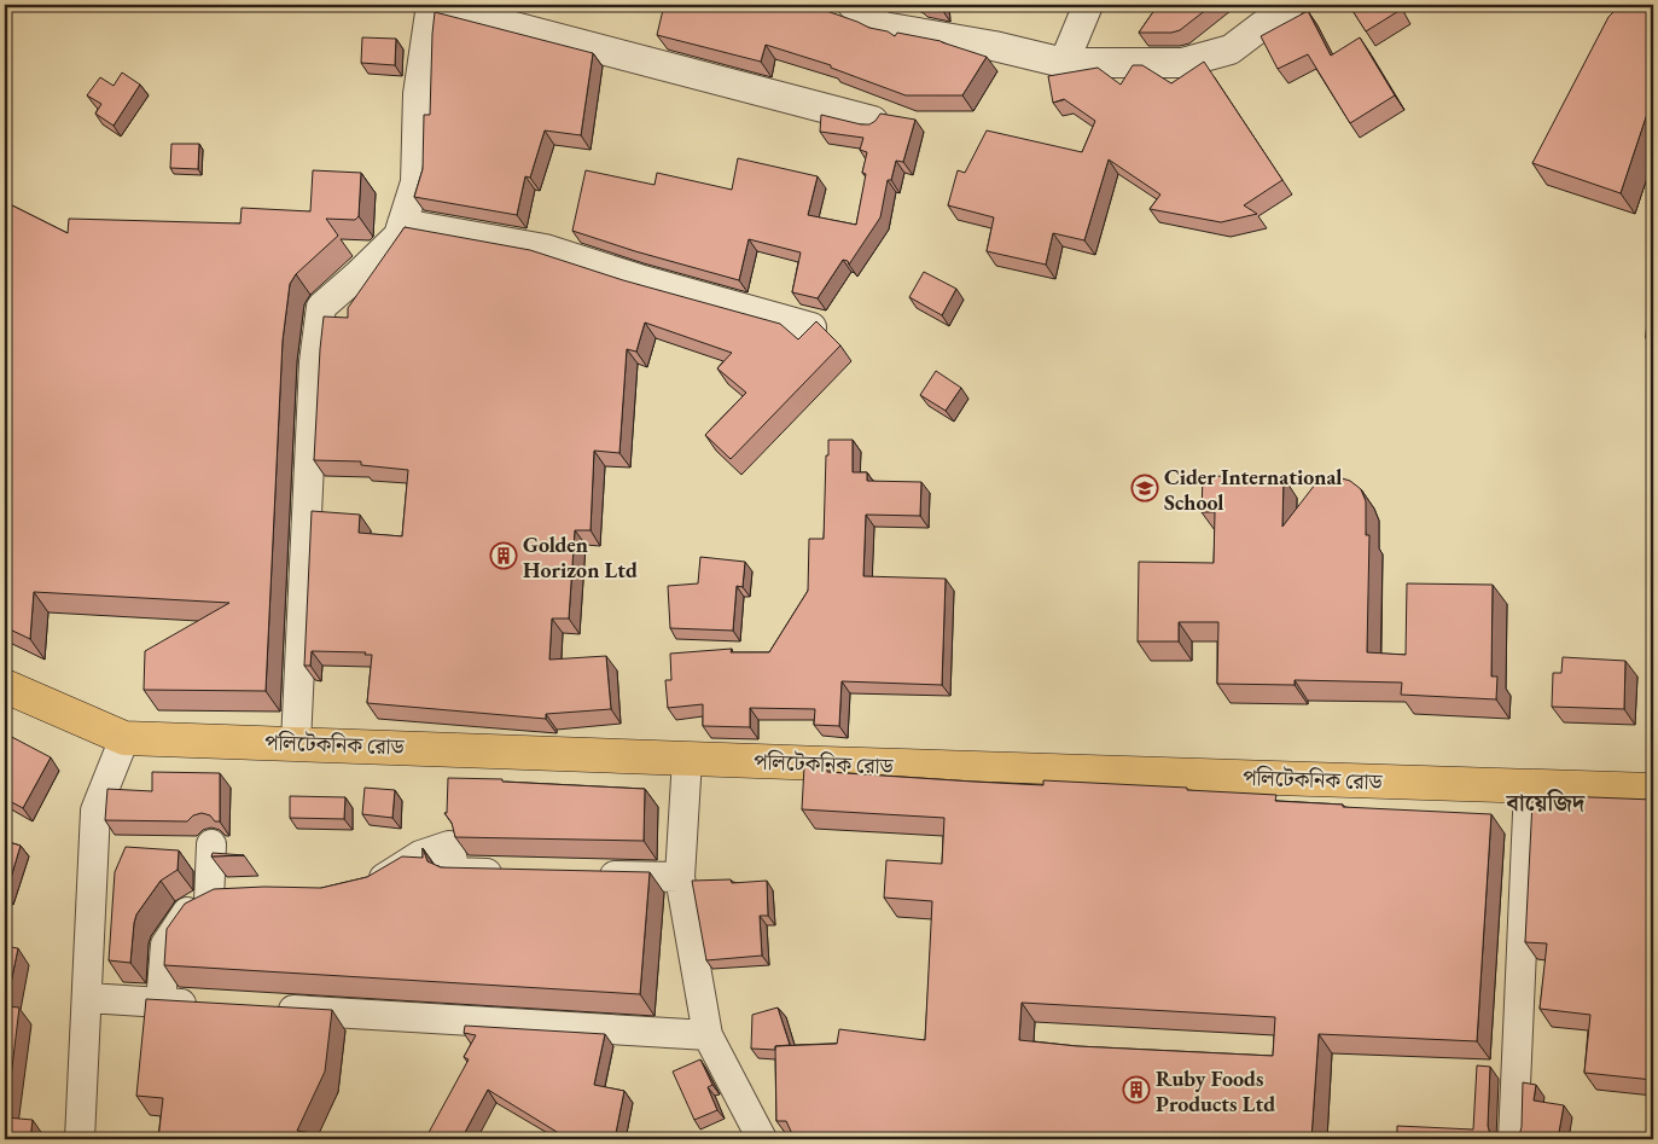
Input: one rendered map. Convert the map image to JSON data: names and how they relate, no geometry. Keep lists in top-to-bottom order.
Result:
{
  "streets": {
    "main road": ["পলিটেকনিক রোড"]
  },
  "districts": ["বায়েজিদ"],
  "places": {
    "school or university": ["Cider International School"],
    "building": ["Golden Horizon Ltd", "Ruby Foods Products Ltd"]
  }
}
